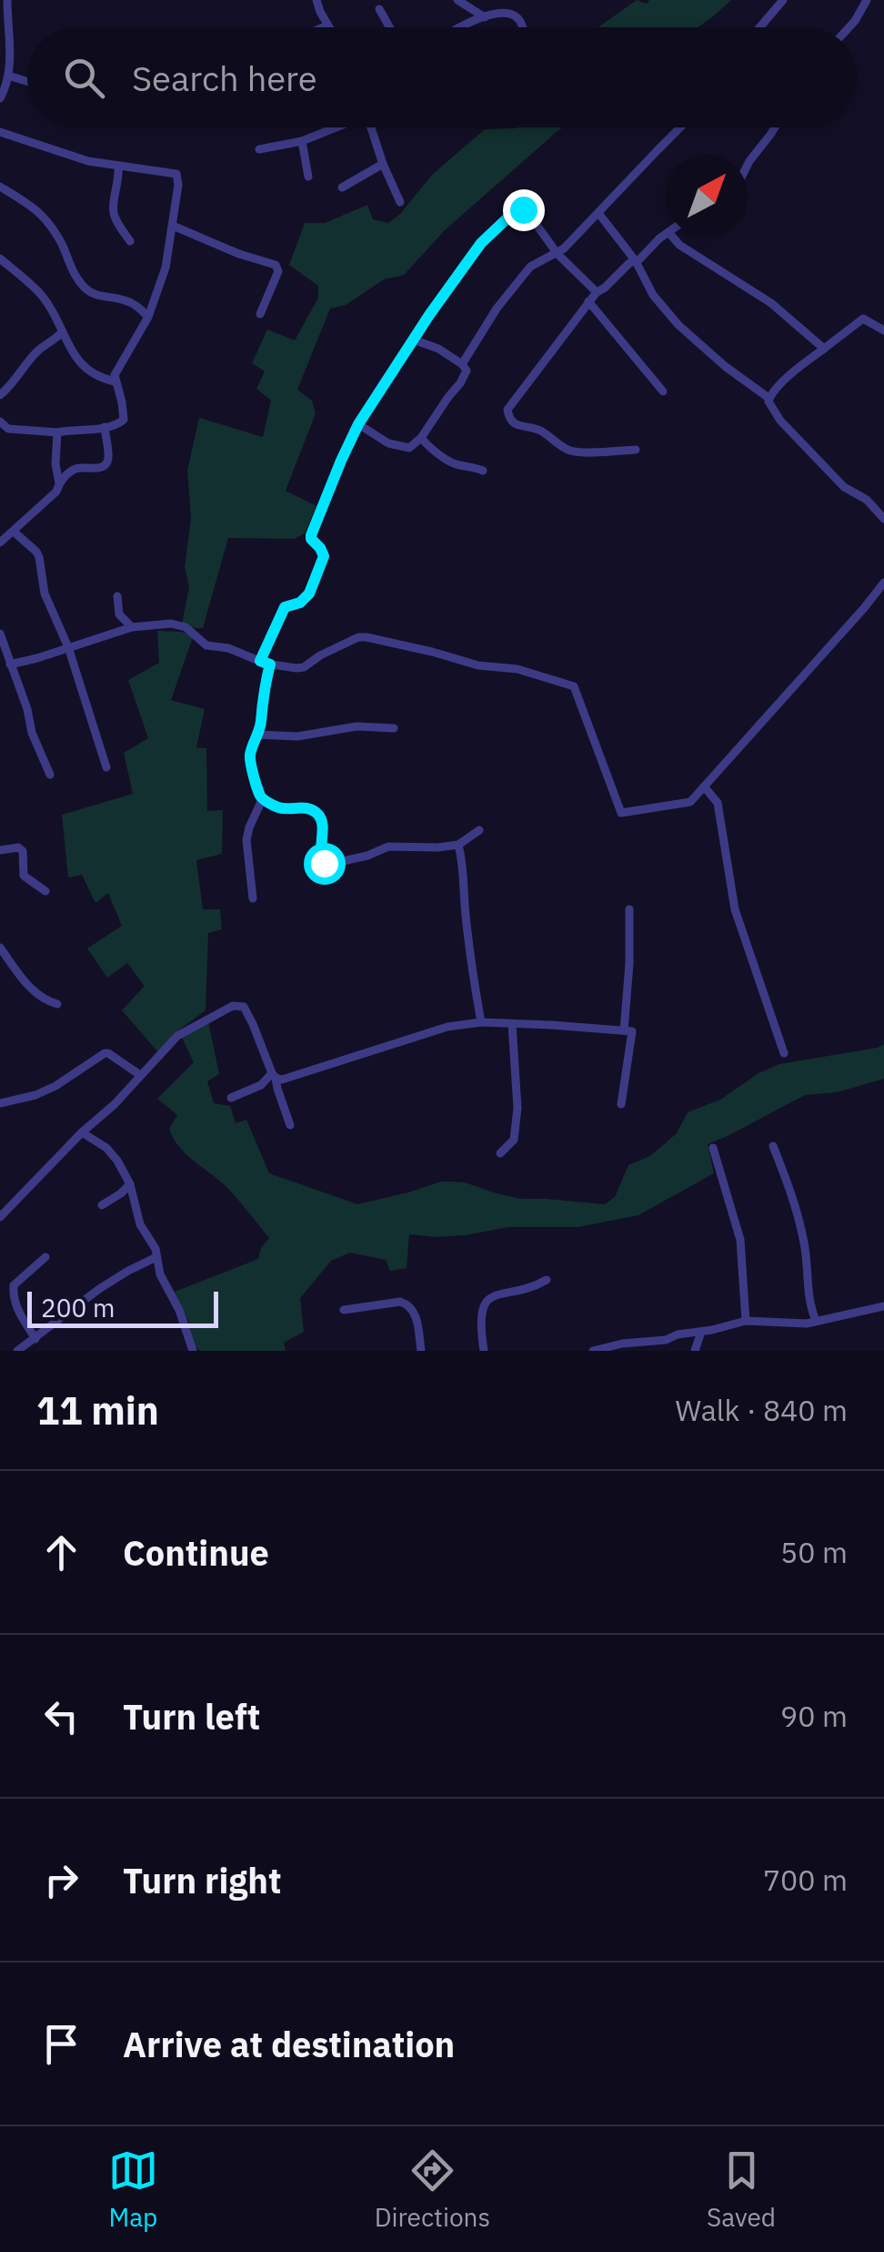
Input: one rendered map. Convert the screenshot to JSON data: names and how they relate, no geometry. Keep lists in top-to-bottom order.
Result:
{
  "scale_bar": "200 m",
  "north": "top right",
  "page": {
    "search": "Search here",
    "scale": "200 m",
    "heading": ["11 min", "Walk · 840 m"],
    "list": [
      ["Continue", "50 m"],
      ["Turn left", "90 m"],
      ["Turn right", "700 m"],
      "Arrive at destination"
    ],
    "nav": ["Map", "Directions", "Saved"]
  }
}
